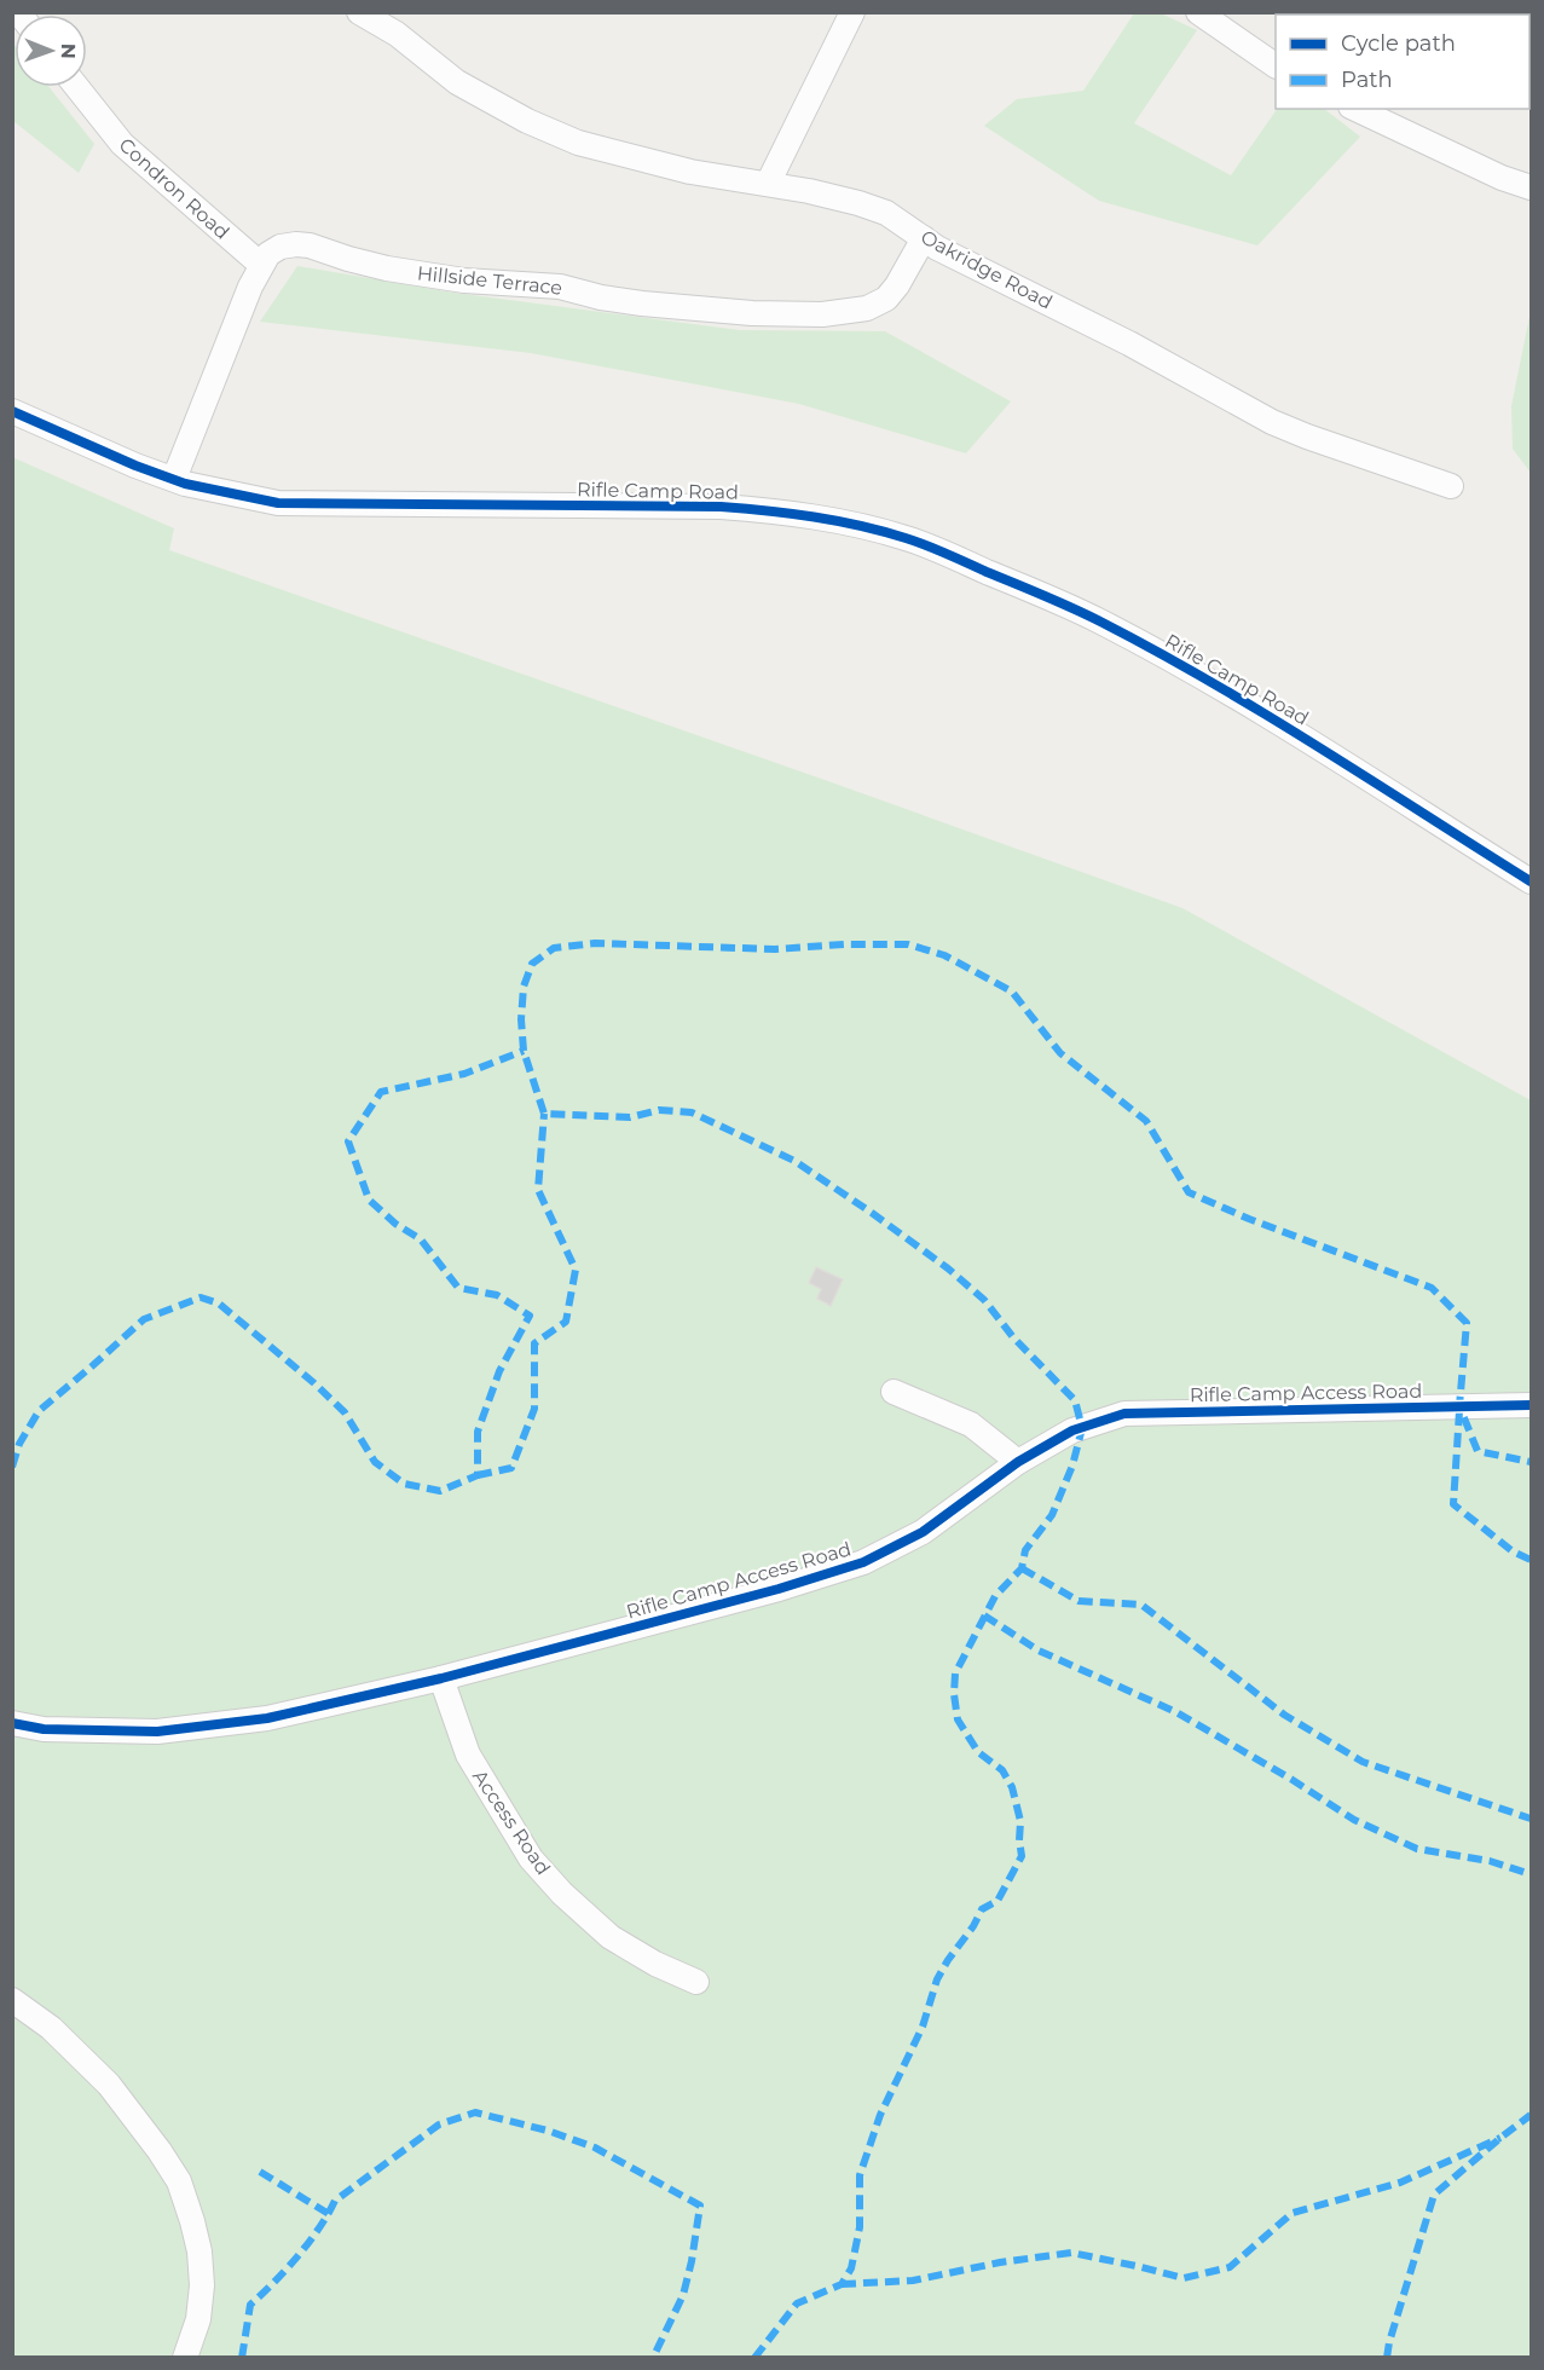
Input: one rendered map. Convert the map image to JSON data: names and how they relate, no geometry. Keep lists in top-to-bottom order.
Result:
{
  "streets": {
    "street": [
      "Condron Road",
      "Oakridge Road",
      "Hillside Terrace",
      "Rifle Camp Road",
      "Rifle Camp Access Road",
      "Access Road"
    ]
  },
  "crossings": [
    ["Condron Road", "Hillside Terrace"],
    ["Oakridge Road", "Hillside Terrace"],
    ["Rifle Camp Access Road", "Access Road"]
  ],
  "legend": ["Cycle path", "Path"],
  "north": "right"
}
